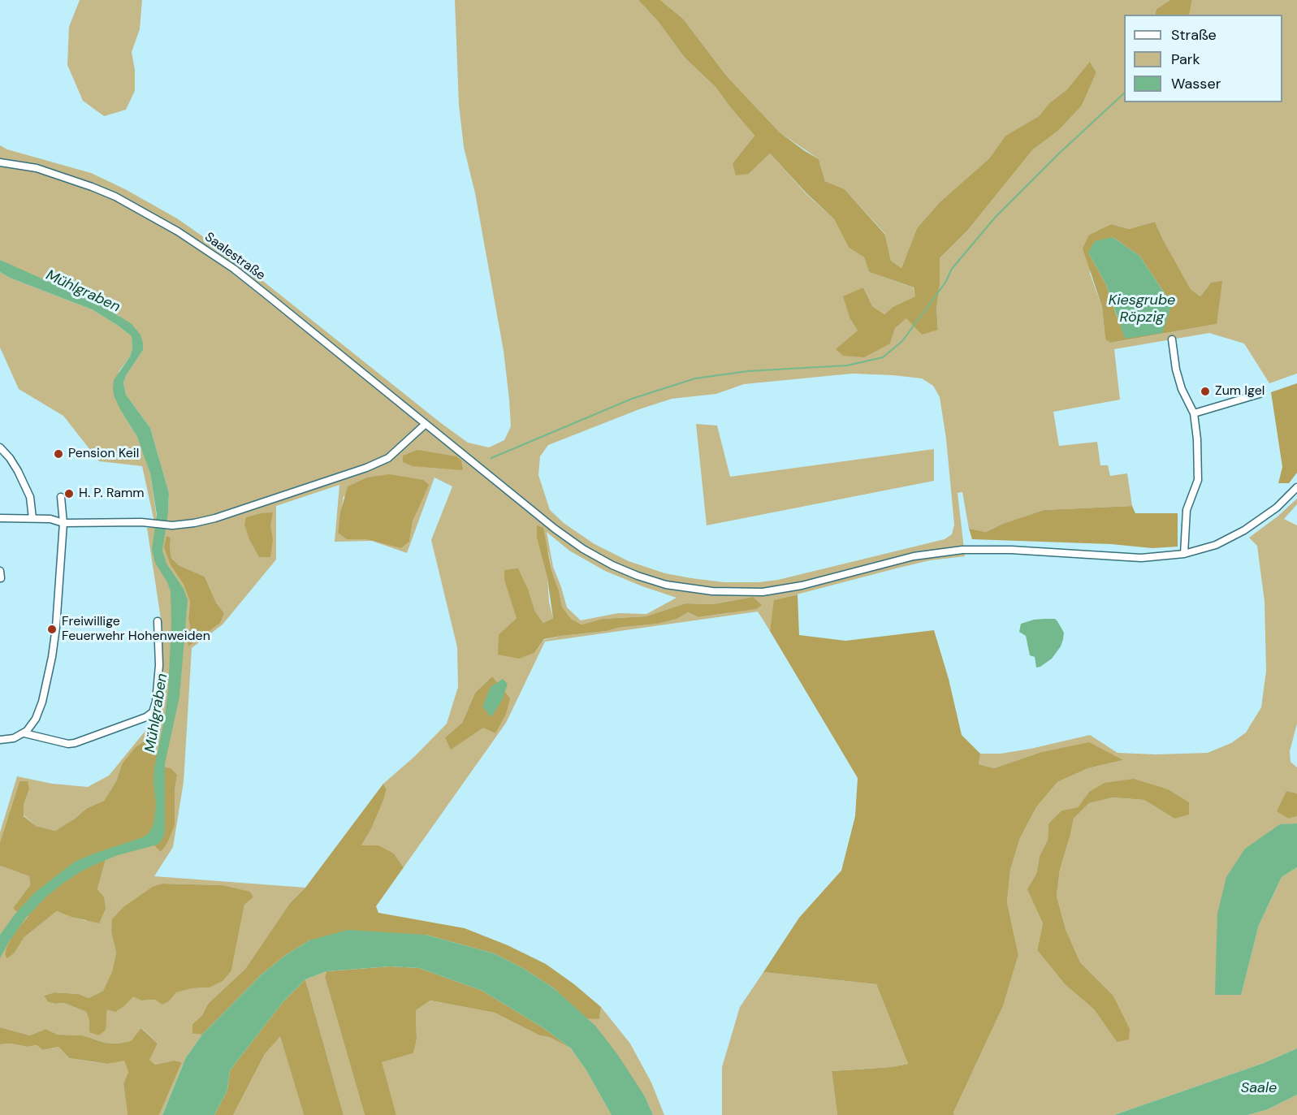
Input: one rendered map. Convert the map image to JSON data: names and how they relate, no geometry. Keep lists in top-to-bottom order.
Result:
{
  "streets": {
    "street": ["Saalestraße"]
  },
  "water": ["Mühlgraben", "Kiesgrube Röpzig", "Saale"],
  "places": [
    "Zum Igel",
    "Pension Keil",
    "H. P. Ramm",
    "Freiwillige Feuerwehr Hohenweiden"
  ],
  "legend": ["Straße", "Park", "Wasser"]
}
